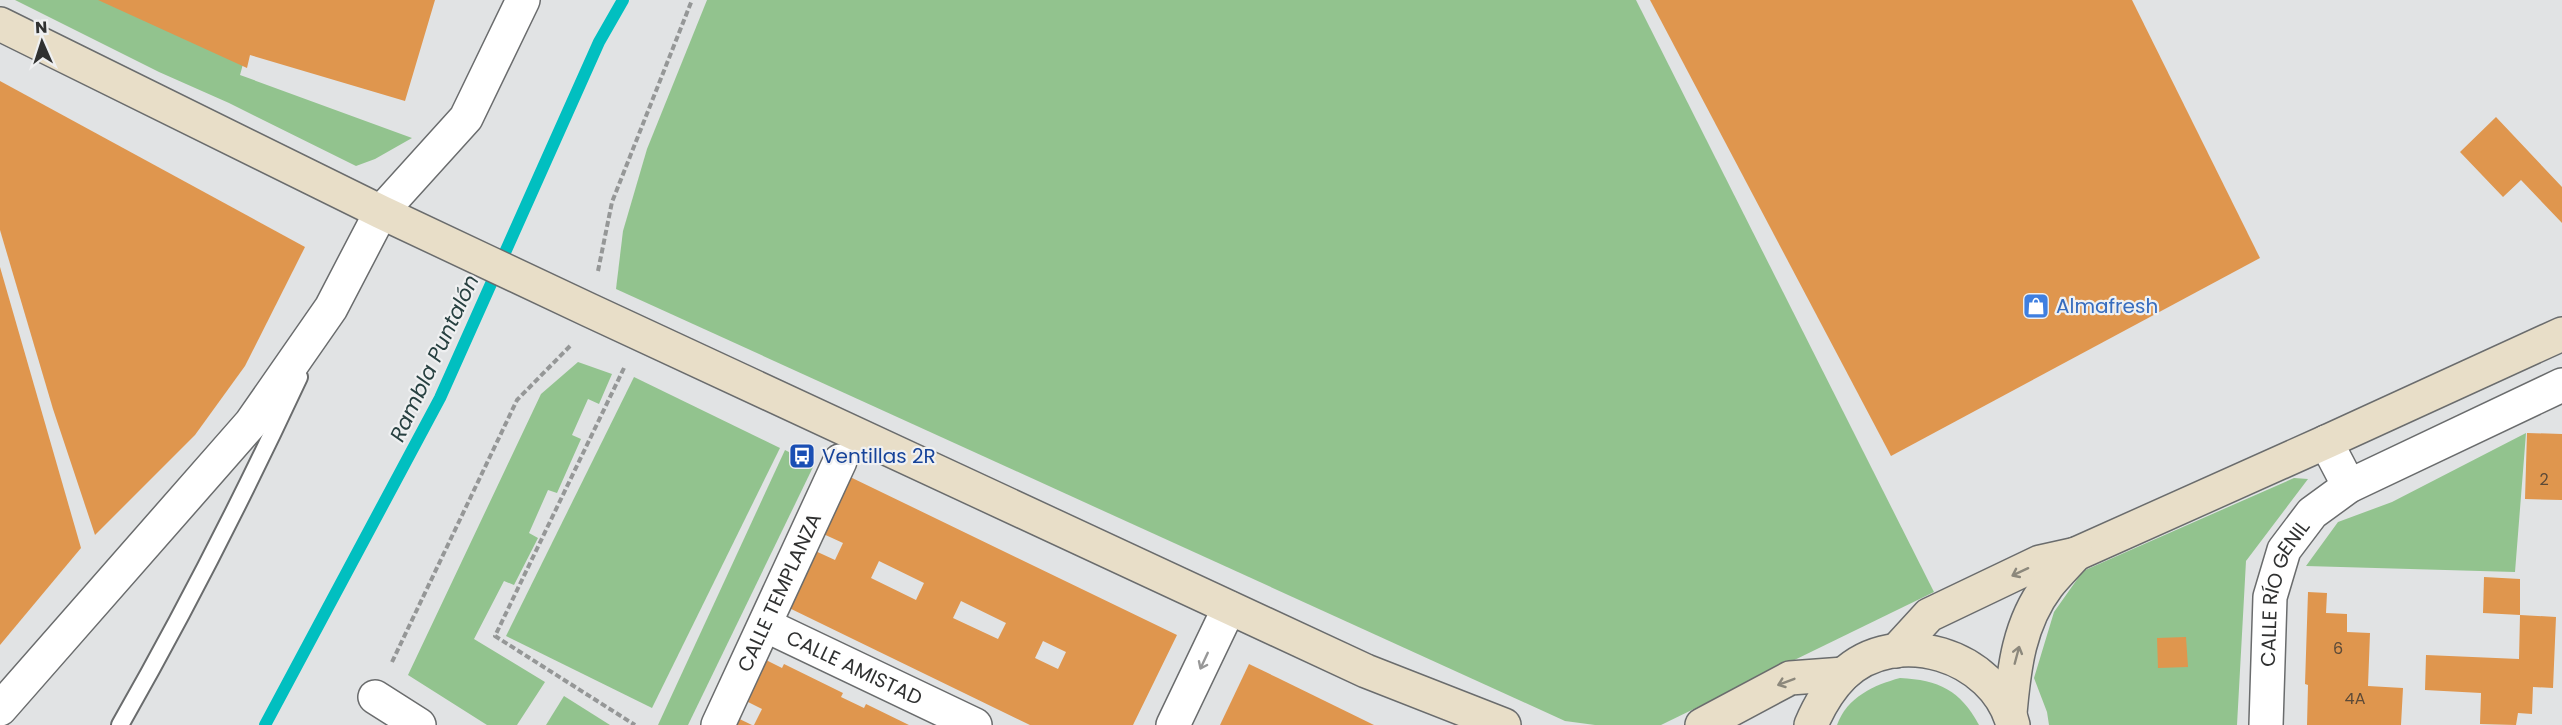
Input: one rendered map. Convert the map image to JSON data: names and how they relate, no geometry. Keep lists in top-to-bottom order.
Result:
{
  "streets": {
    "street": ["CALLE TEMPLANZA", "CALLE RÍO GENIL", "CALLE AMISTAD"]
  },
  "crossings": [
    ["CALLE TEMPLANZA", "CALLE AMISTAD"]
  ],
  "water": ["Rambla Puntalón"],
  "places": {
    "shop": ["Almafresh"],
    "bus stop": ["Ventillas 2R"]
  },
  "house_numbers": ["2", "6", "4A"],
  "north": "top"
}
